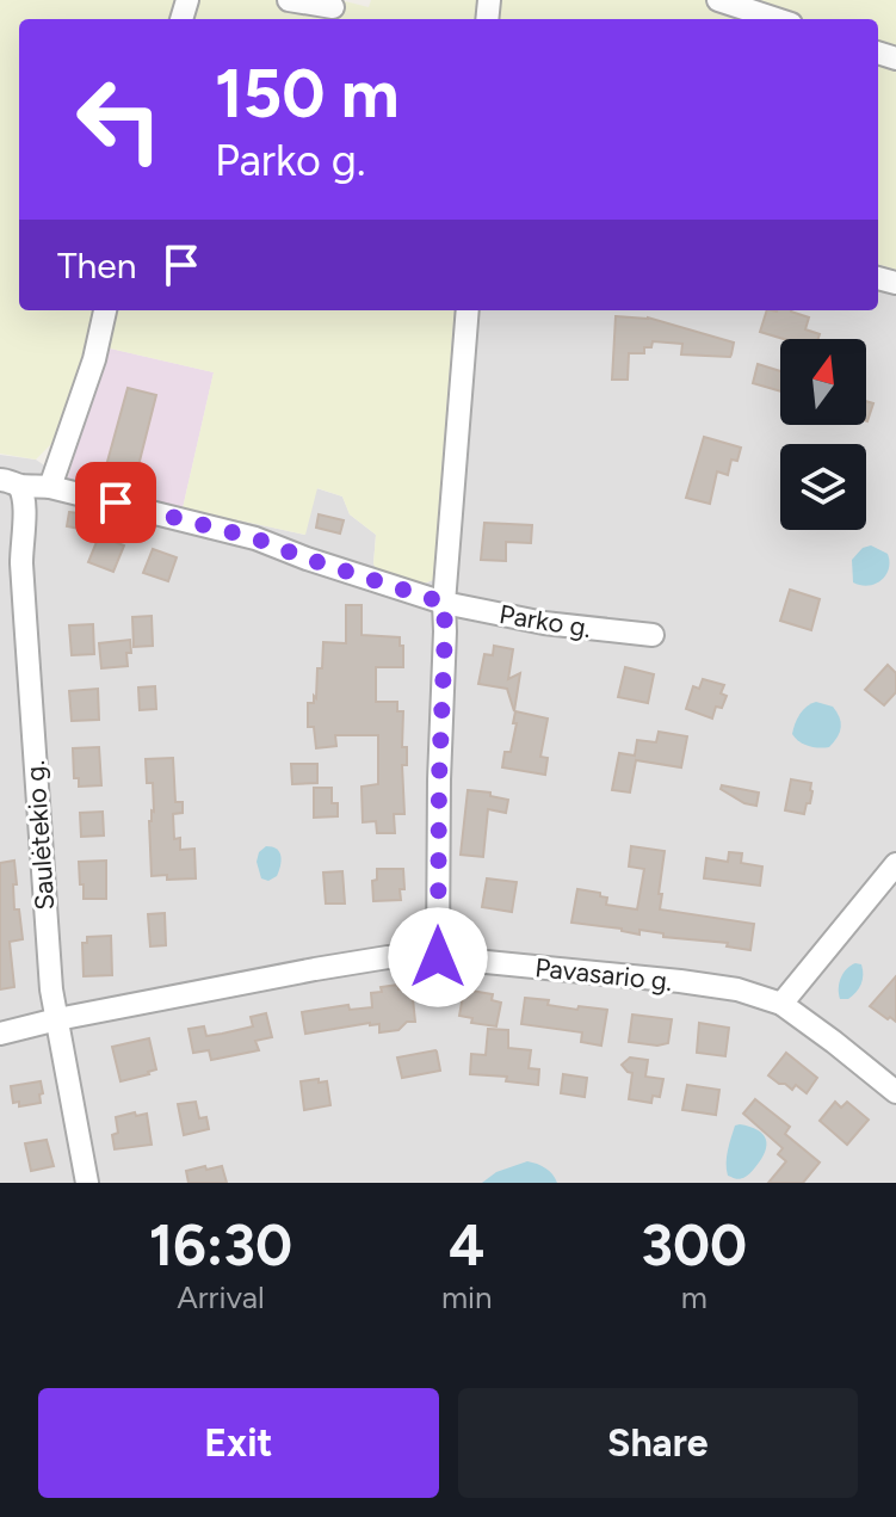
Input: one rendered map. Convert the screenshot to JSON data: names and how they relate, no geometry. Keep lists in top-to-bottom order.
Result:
{
  "streets": {
    "street": ["Parko g.", "Saulėtekio g.", "Pavasario g."]
  },
  "crossings": [
    ["Parko g.", "Saulėtekio g."],
    ["Saulėtekio g.", "Pavasario g."]
  ],
  "north": "top",
  "page": {
    "turn": ["150 m", "Parko g."],
    "then": "Then",
    "eta": [
      "16:30",
      "Arrival",
      "4",
      "min",
      "300",
      "m"
    ],
    "buttons": ["Exit", "Share"]
  }
}
